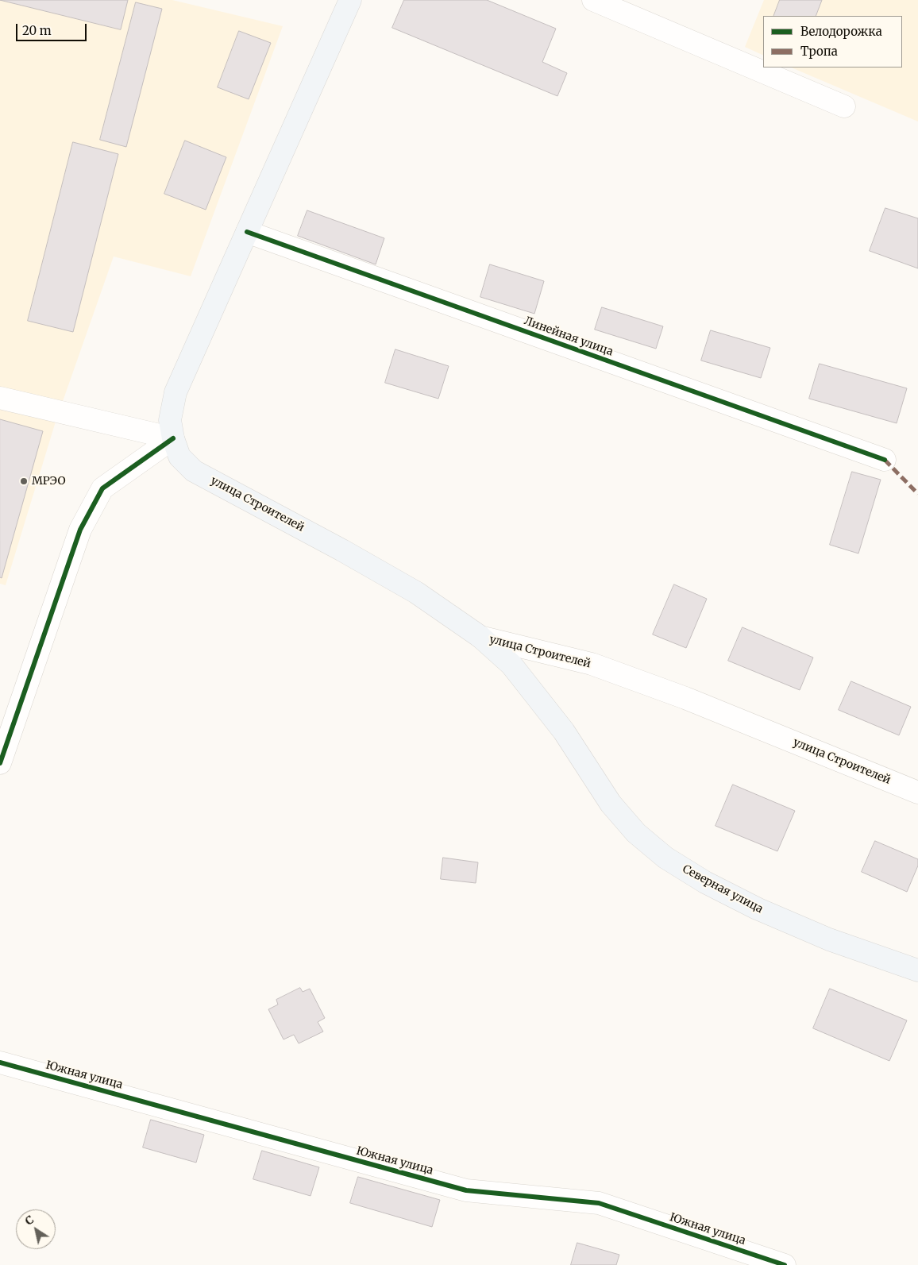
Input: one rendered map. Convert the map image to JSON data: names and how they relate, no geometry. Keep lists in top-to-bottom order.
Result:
{
  "streets": {
    "main road": ["улица Строителей", "Северная улица"],
    "street": ["Линейная улица", "Южная улица"]
  },
  "crossings": [
    ["улица Строителей", "Северная улица"]
  ],
  "places": ["МРЭО"],
  "legend": ["Велодорожка", "Тропа"],
  "scale_bar": "20 m",
  "north": "top left"
}
